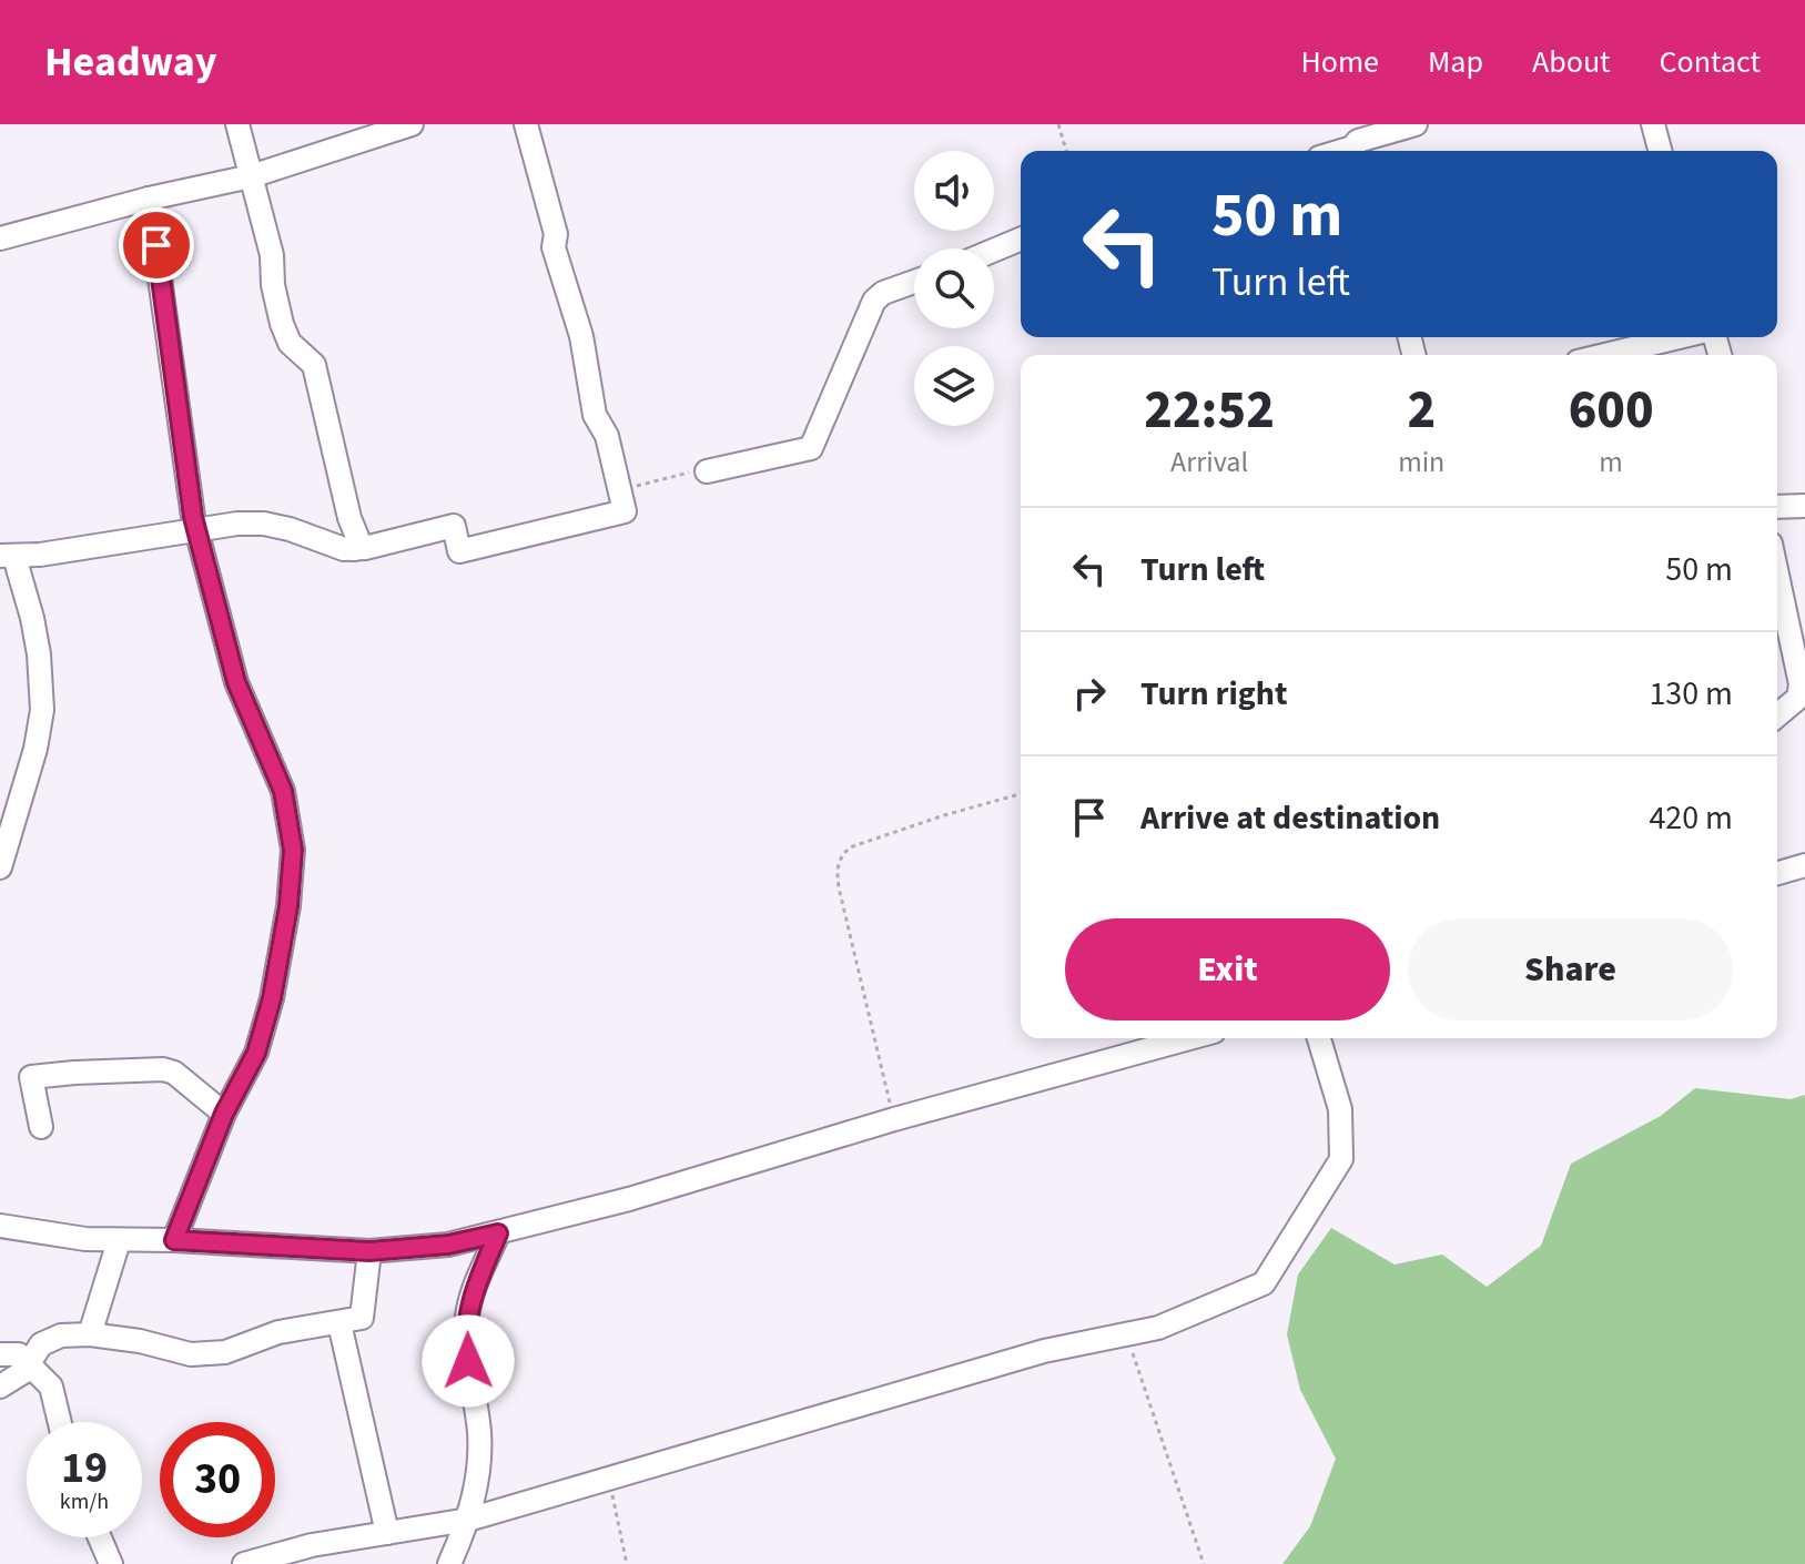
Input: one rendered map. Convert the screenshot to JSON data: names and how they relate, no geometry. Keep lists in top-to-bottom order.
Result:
{
  "page": {
    "header": "Headway",
    "nav": [
      "Home",
      "Map",
      "About",
      "Contact"
    ],
    "turn": ["50 m", "Turn left"],
    "eta": [
      "22:52",
      "Arrival",
      "2",
      "min",
      "600",
      "m"
    ],
    "list": [
      {
        "name": "Turn left",
        "value": "50 m"
      },
      {
        "name": "Turn right",
        "value": "130 m"
      },
      {
        "name": "Arrive at destination",
        "value": "420 m"
      }
    ],
    "buttons": ["Exit", "Share"],
    "speed": "19 km/h",
    "limit": "30"
  }
}
